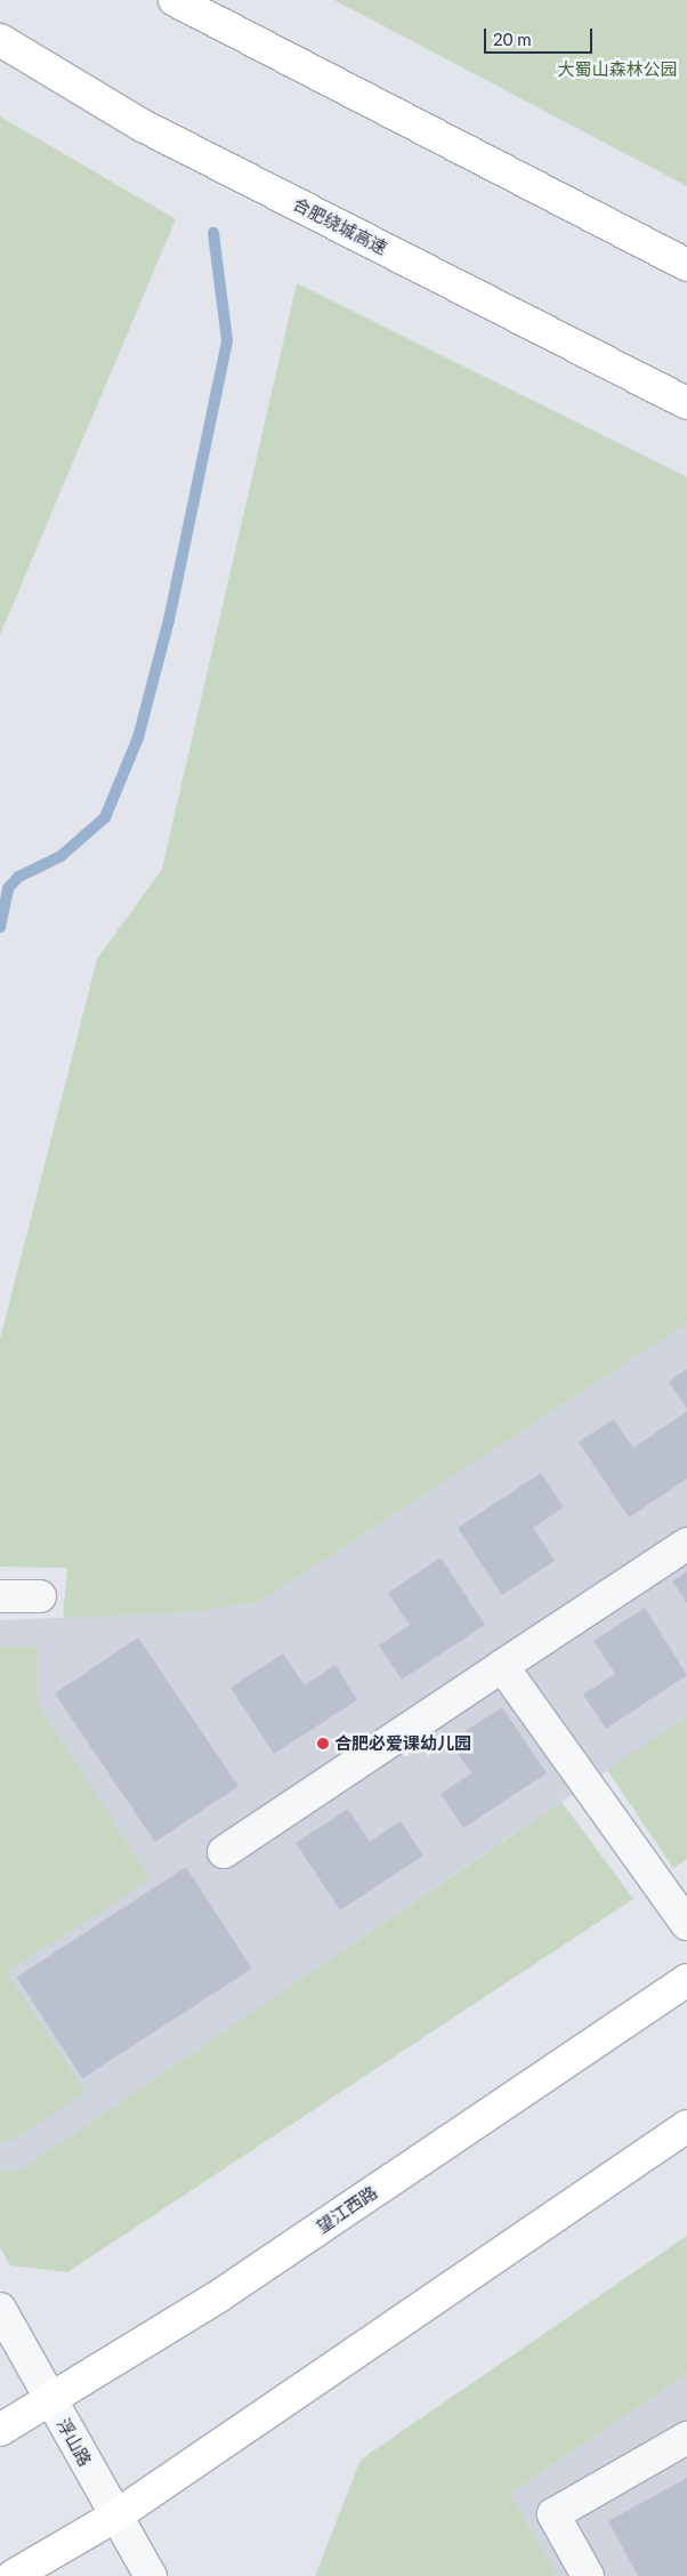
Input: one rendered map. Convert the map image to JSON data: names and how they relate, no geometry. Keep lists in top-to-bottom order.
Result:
{
  "streets": {
    "main road": ["合肥绕城高速", "望江西路"],
    "street": ["浮山路"]
  },
  "crossings": [
    ["望江西路", "浮山路"]
  ],
  "parks": ["大蜀山森林公园"],
  "places": ["合肥必爱课幼儿园"],
  "scale_bar": "20 m"
}
